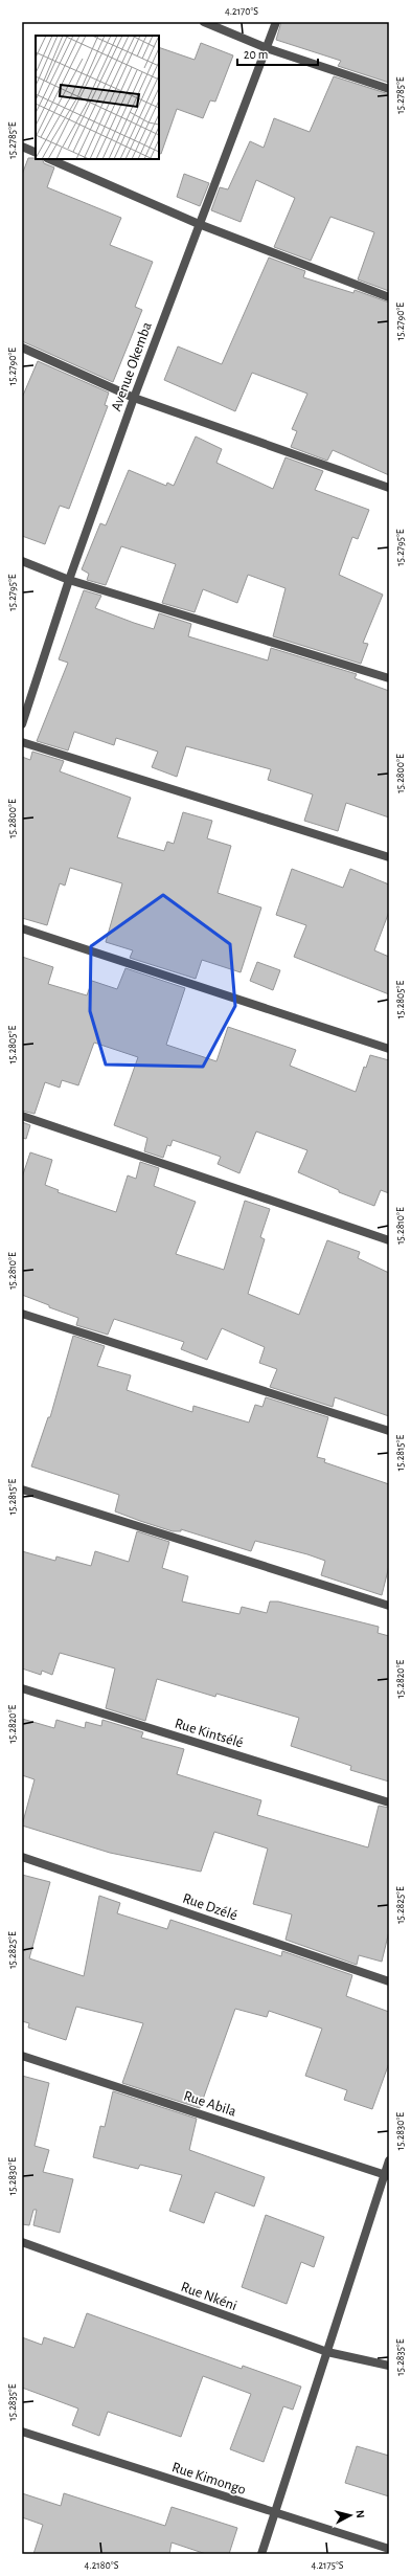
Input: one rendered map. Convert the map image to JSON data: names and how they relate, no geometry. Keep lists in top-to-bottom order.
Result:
{
  "streets": {
    "street": [
      "Avenue Okemba",
      "Rue Kintsélé",
      "Rue Dzélé",
      "Rue Abila",
      "Rue Nkéni",
      "Rue Kimongo"
    ]
  },
  "scale_bar": "20 m",
  "north": "right",
  "coordinates": [
    "4.2170°S",
    "15.2785°E",
    "15.2790°E",
    "15.2795°E",
    "15.2800°E",
    "15.2805°E",
    "15.2810°E",
    "15.2815°E",
    "15.2820°E",
    "15.2825°E",
    "15.2830°E",
    "15.2835°E",
    "4.2180°S",
    "4.2175°S"
  ]
}
